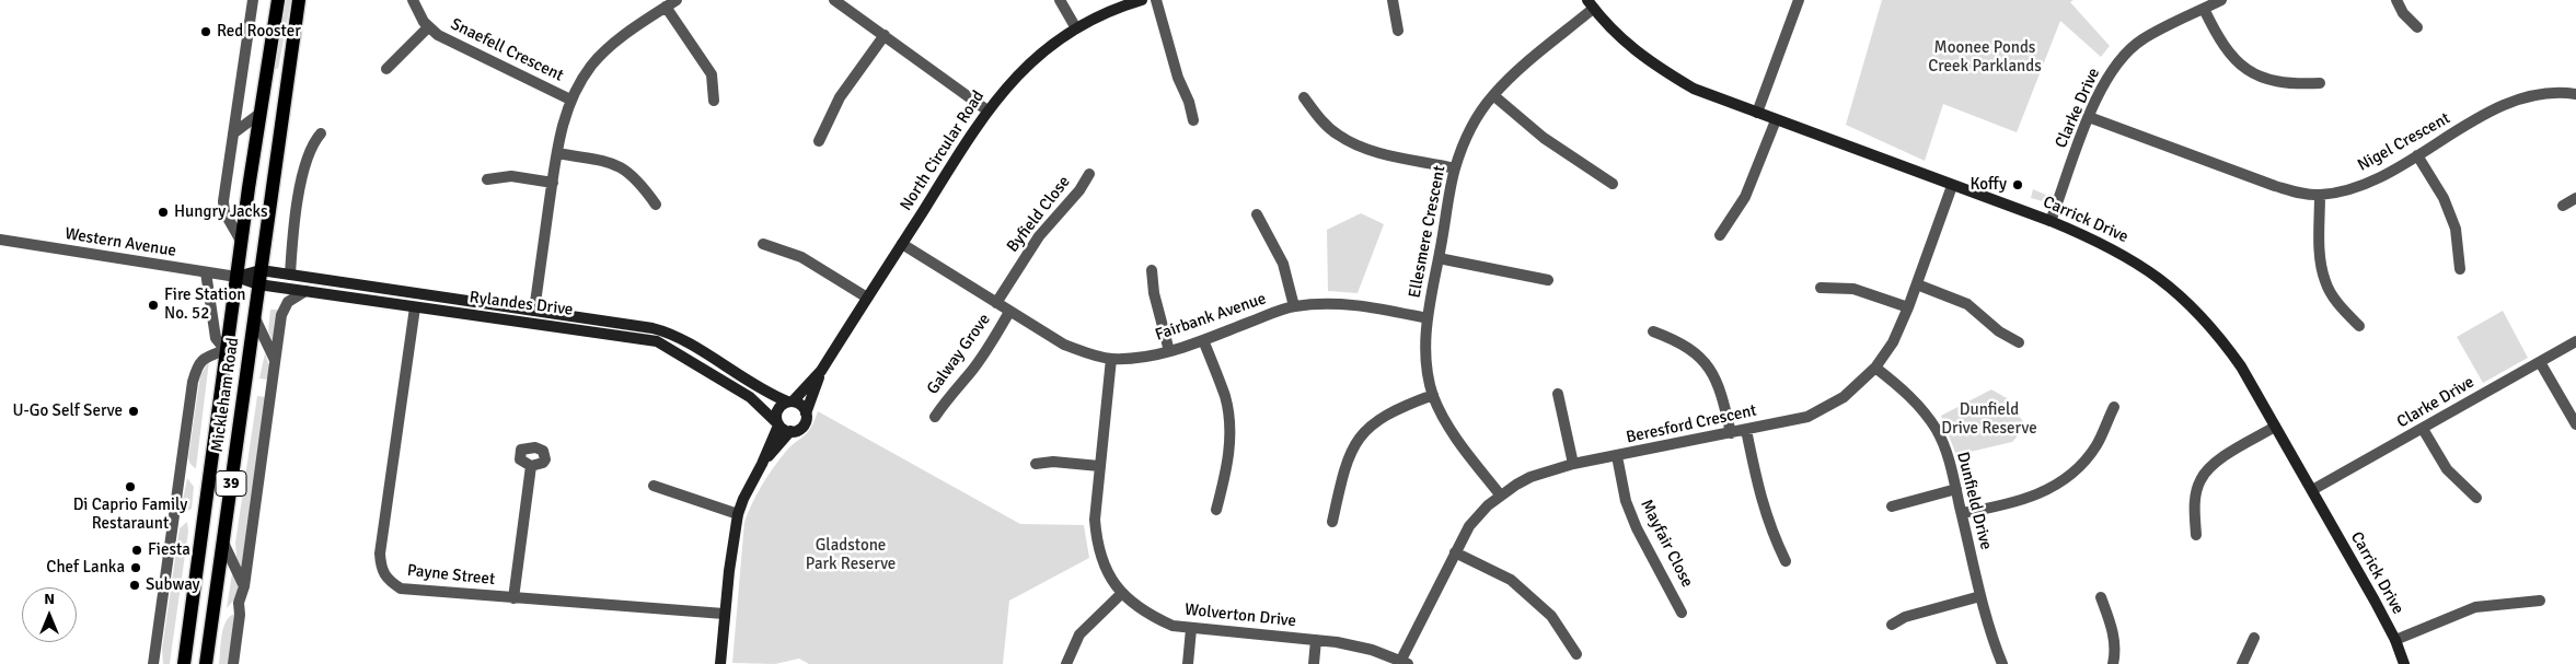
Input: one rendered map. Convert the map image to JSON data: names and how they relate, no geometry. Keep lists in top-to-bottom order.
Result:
{
  "streets": {
    "main road": ["Mickleham Road", "39"],
    "street": [
      "Snaefell Crescent",
      "Clarke Drive",
      "Nigel Crescent",
      "North Circular Road",
      "Byfield Close",
      "Carrick Drive",
      "Ellesmere Crescent",
      "Western Avenue",
      "Rylandes Drive",
      "Fairbank Avenue",
      "Galway Grove",
      "Beresford Crescent",
      "Dunfield Drive",
      "Mayfair Close",
      "Payne Street",
      "Wolverton Drive"
    ]
  },
  "crossings": [
    ["Clarke Drive", "Nigel Crescent"],
    ["Clarke Drive", "Carrick Drive"],
    ["North Circular Road", "Rylandes Drive"],
    ["North Circular Road", "Fairbank Avenue"],
    ["Byfield Close", "Fairbank Avenue"],
    ["Carrick Drive", "Ellesmere Crescent"],
    ["Carrick Drive", "Beresford Crescent"],
    ["Ellesmere Crescent", "Fairbank Avenue"],
    ["Ellesmere Crescent", "Beresford Crescent"],
    ["Western Avenue", "Mickleham Road"],
    ["Rylandes Drive", "Mickleham Road"],
    ["Rylandes Drive", "Payne Street"],
    ["Fairbank Avenue", "Galway Grove"],
    ["Fairbank Avenue", "Wolverton Drive"],
    ["Beresford Crescent", "Dunfield Drive"],
    ["Beresford Crescent", "Mayfair Close"],
    ["Beresford Crescent", "Wolverton Drive"]
  ],
  "parks": ["Moonee Ponds Creek Parklands", "Dunfield Drive Reserve", "Gladstone Park Reserve"],
  "places": [
    "Red Rooster",
    "Koffy",
    "Hungry Jacks",
    "Fire Station No. 52",
    "U-Go Self Serve",
    "Di Caprio Family Restaraunt",
    "Fiesta",
    "Chef Lanka",
    "Subway"
  ],
  "north": "top"
}
